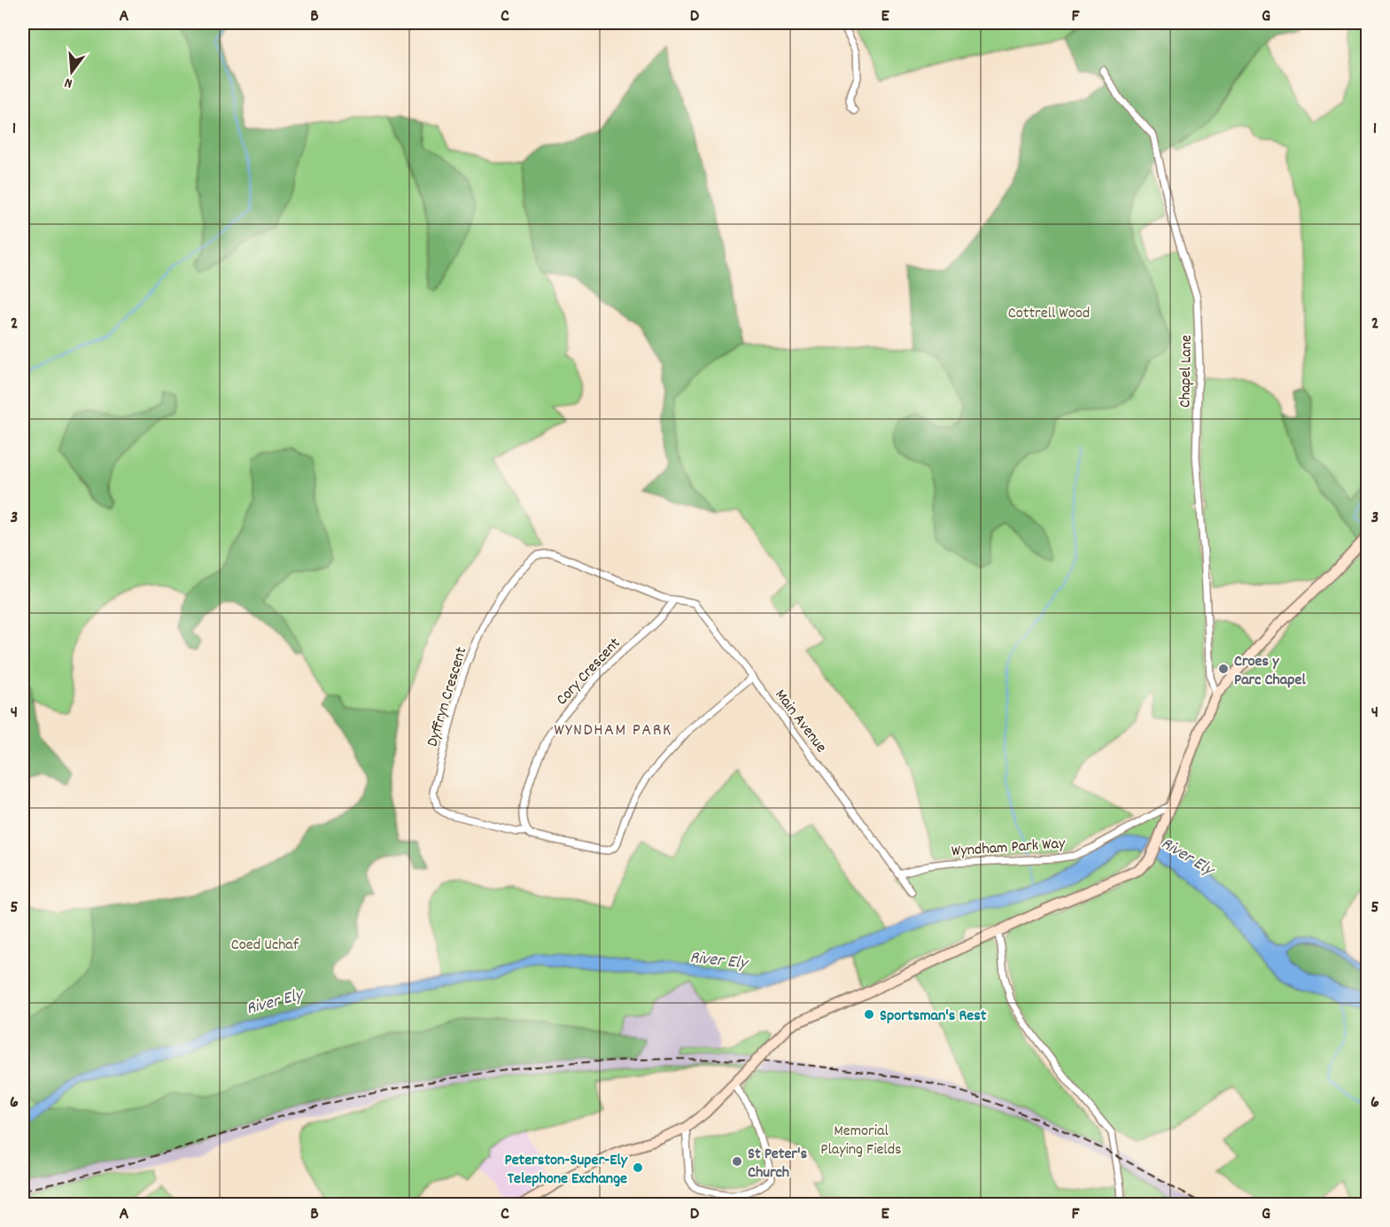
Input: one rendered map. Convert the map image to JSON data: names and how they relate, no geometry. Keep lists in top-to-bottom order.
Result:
{
  "streets": {
    "street": [
      "Chapel Lane",
      "Cory Crescent",
      "Dyffryn Crescent",
      "Main Avenue",
      "Wyndham Park Way"
    ]
  },
  "crossings": [
    ["Cory Crescent", "Dyffryn Crescent"],
    ["Cory Crescent", "Main Avenue"],
    ["Dyffryn Crescent", "Main Avenue"],
    ["Main Avenue", "Wyndham Park Way"]
  ],
  "districts": ["WYNDHAM PARK"],
  "water": ["River Ely"],
  "parks": ["Cottrell Wood", "Coed Uchaf", "Memorial Playing Fields"],
  "places": [
    "Croes y Parc Chapel",
    "Sportsman's Rest",
    "St Peter's Church",
    "Peterston-Super-Ely Telephone Exchange"
  ],
  "north": "bottom",
  "grid": {
    "columns": [
      "A",
      "B",
      "C",
      "D",
      "E",
      "F",
      "G"
    ],
    "rows": [
      "1",
      "2",
      "3",
      "4",
      "5",
      "6"
    ]
  }
}
